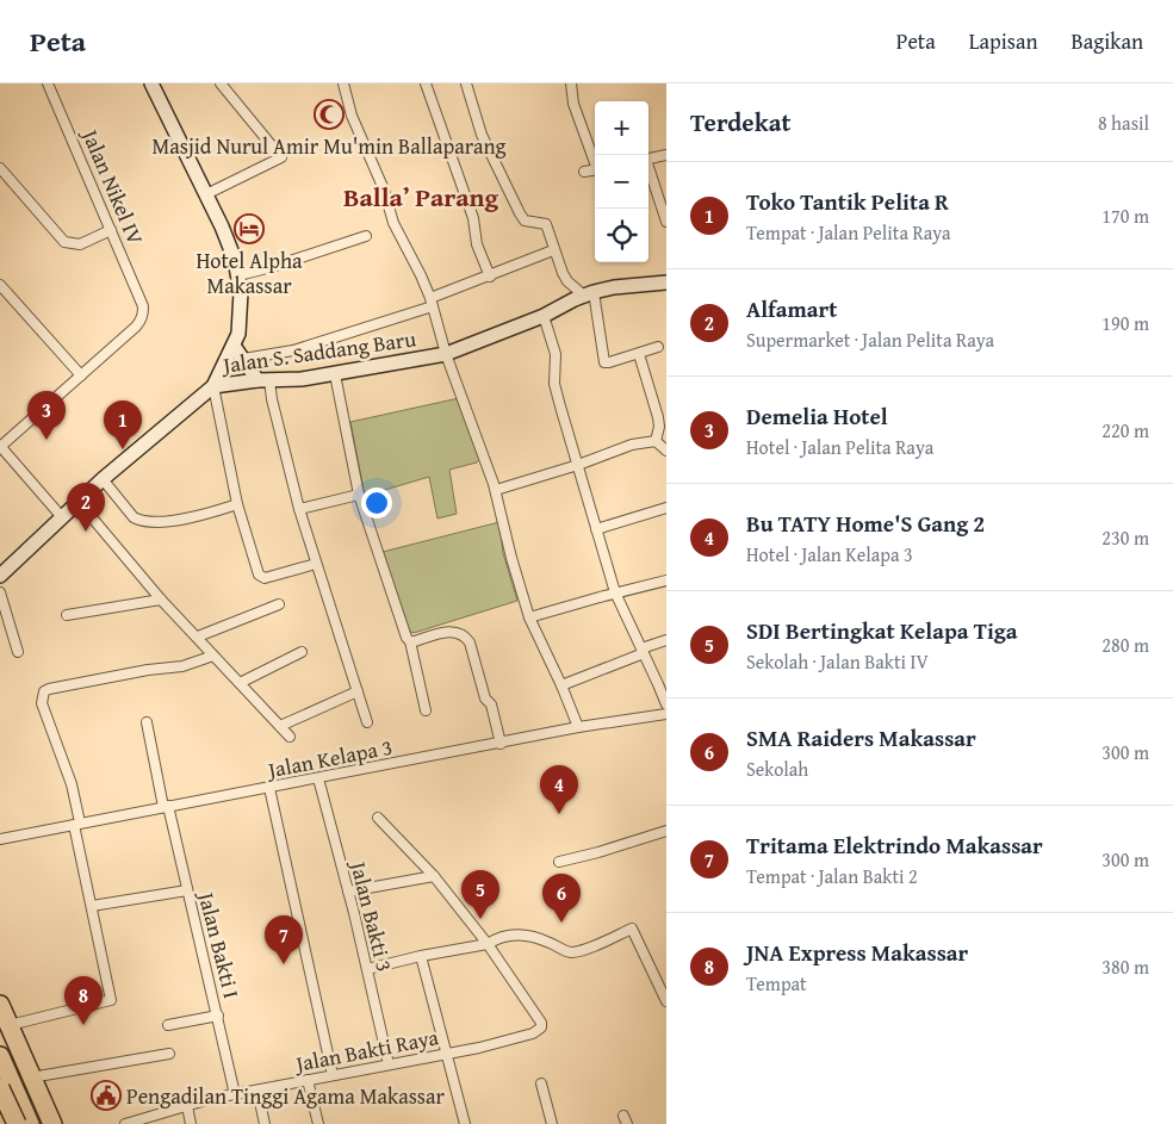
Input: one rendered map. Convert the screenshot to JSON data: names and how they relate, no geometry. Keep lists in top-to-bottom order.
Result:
{
  "streets": {
    "main road": ["Jalan S. Saddang Baru"],
    "street": [
      "Jalan Nikel IV",
      "Jalan Kelapa 3",
      "Jalan Bakti 3",
      "Jalan Bakti I",
      "Jalan Bakti Raya"
    ]
  },
  "crossings": [
    ["Jalan Kelapa 3", "Jalan Bakti 3"],
    ["Jalan Kelapa 3", "Jalan Bakti I"],
    ["Jalan Bakti 3", "Jalan Bakti Raya"],
    ["Jalan Bakti I", "Jalan Bakti Raya"]
  ],
  "districts": ["Ballaʼ Parang"],
  "places": {
    "mosque": ["Masjid Nurul Amir Mu'min Ballaparang"],
    "hotel": ["Hotel Alpha Makassar"],
    "public building": ["Pengadilan Tinggi Agama Makassar"]
  },
  "page": {
    "header": "Peta",
    "nav": ["Peta", "Lapisan", "Bagikan"],
    "heading": ["Terdekat", "8 hasil"],
    "map_buttons": ["+", "−"],
    "list": [
      {
        "mark": "1",
        "name": "Toko Tantik Pelita R",
        "note": "Tempat · Jalan Pelita Raya",
        "value": "170 m"
      },
      {
        "mark": "2",
        "name": "Alfamart",
        "note": "Supermarket · Jalan Pelita Raya",
        "value": "190 m"
      },
      {
        "mark": "3",
        "name": "Demelia Hotel",
        "note": "Hotel · Jalan Pelita Raya",
        "value": "220 m"
      },
      {
        "mark": "4",
        "name": "Bu TATY Home'S Gang 2",
        "note": "Hotel · Jalan Kelapa 3",
        "value": "230 m"
      },
      {
        "mark": "5",
        "name": "SDI Bertingkat Kelapa Tiga",
        "note": "Sekolah · Jalan Bakti IV",
        "value": "280 m"
      },
      {
        "mark": "6",
        "name": "SMA Raiders Makassar",
        "note": "Sekolah",
        "value": "300 m"
      },
      {
        "mark": "7",
        "name": "Tritama Elektrindo Makassar",
        "note": "Tempat · Jalan Bakti 2",
        "value": "300 m"
      },
      {
        "mark": "8",
        "name": "JNA Express Makassar",
        "note": "Tempat",
        "value": "380 m"
      }
    ],
    "pins": [
      "3",
      "1",
      "2",
      "4",
      "5",
      "6",
      "7",
      "8"
    ]
  }
}
